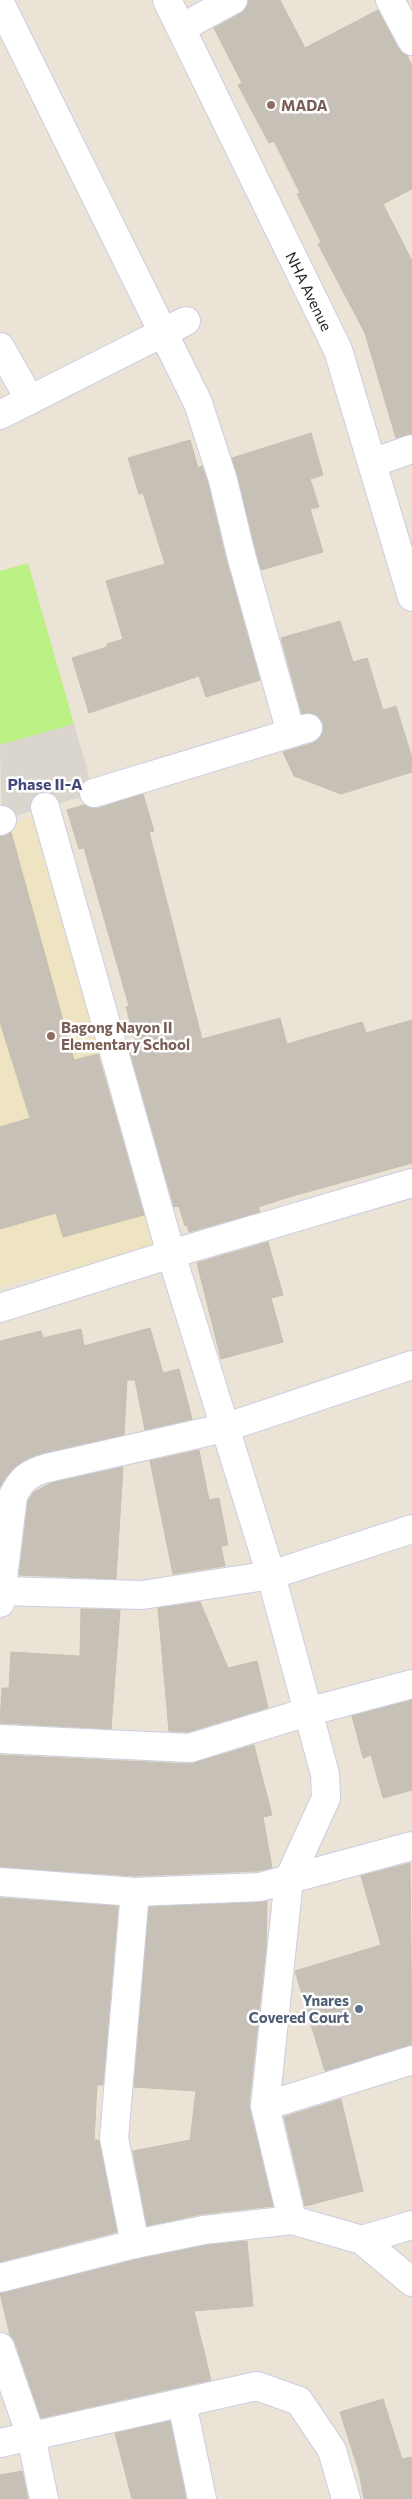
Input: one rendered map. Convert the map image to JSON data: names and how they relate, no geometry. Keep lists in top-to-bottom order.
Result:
{
  "streets": {
    "street": ["NHA Avenue"]
  },
  "districts": ["Phase II-A"],
  "places": ["MADA", "Bagong Nayon II Elementary School", "Ynares Covered Court"]
}
